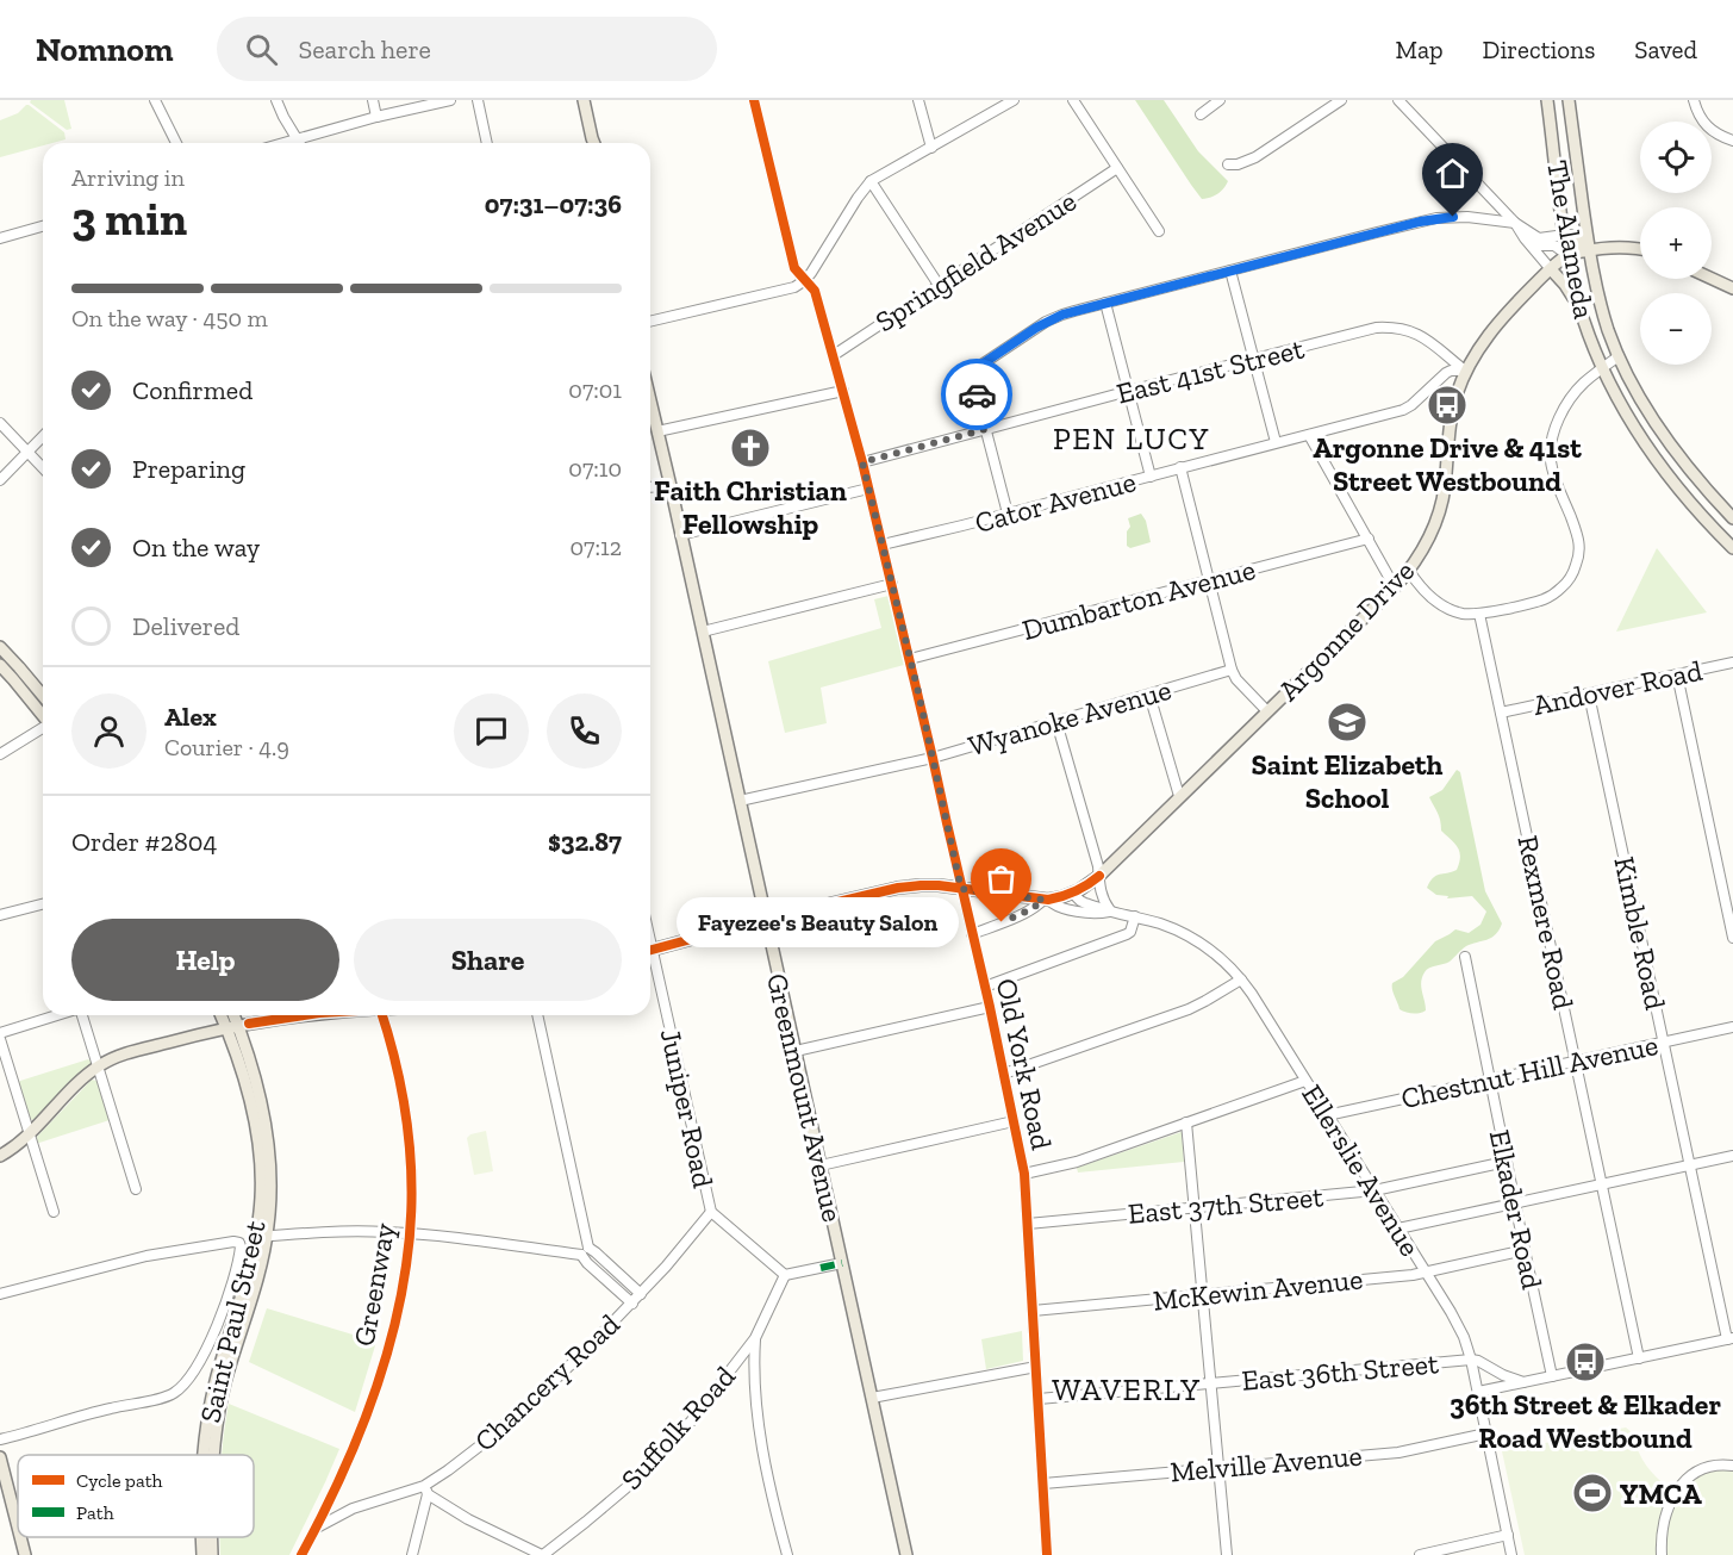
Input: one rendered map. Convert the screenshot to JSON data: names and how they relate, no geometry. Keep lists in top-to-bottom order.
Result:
{
  "streets": {
    "main road": [
      "The Alameda",
      "Argonne Drive",
      "Greenmount Avenue",
      "Saint Paul Street"
    ],
    "street": [
      "Springfield Avenue",
      "East 41st Street",
      "Cator Avenue",
      "Dumbarton Avenue",
      "Andover Road",
      "Wyanoke Avenue",
      "Rexmere Road",
      "Kimble Road",
      "Old York Road",
      "Chestnut Hill Avenue",
      "Juniper Road",
      "Ellerslie Avenue",
      "East 37th Street",
      "Elkader Road",
      "Greenway",
      "McKewin Avenue",
      "East 36th Street",
      "Chancery Road",
      "Suffolk Road",
      "Melville Avenue"
    ]
  },
  "crossings": [
    ["The Alameda", "Argonne Drive"],
    ["Springfield Avenue", "Old York Road"],
    ["East 41st Street", "Cator Avenue"],
    ["East 41st Street", "Argonne Drive"],
    ["East 41st Street", "Old York Road"],
    ["Cator Avenue", "Argonne Drive"],
    ["Cator Avenue", "Old York Road"],
    ["Dumbarton Avenue", "Old York Road"],
    ["Argonne Drive", "Ellerslie Avenue"],
    ["Andover Road", "Rexmere Road"],
    ["Andover Road", "Kimble Road"],
    ["Wyanoke Avenue", "Old York Road"],
    ["Wyanoke Avenue", "Greenmount Avenue"],
    ["Rexmere Road", "Chestnut Hill Avenue"],
    ["Rexmere Road", "East 36th Street"],
    ["Kimble Road", "Chestnut Hill Avenue"],
    ["Kimble Road", "East 36th Street"],
    ["Old York Road", "East 37th Street"],
    ["Old York Road", "McKewin Avenue"],
    ["Old York Road", "East 36th Street"],
    ["Old York Road", "Melville Avenue"],
    ["Chestnut Hill Avenue", "Ellerslie Avenue"],
    ["Chestnut Hill Avenue", "Elkader Road"],
    ["Juniper Road", "Chancery Road"],
    ["Juniper Road", "Suffolk Road"],
    ["Ellerslie Avenue", "East 37th Street"],
    ["Ellerslie Avenue", "McKewin Avenue"],
    ["Ellerslie Avenue", "East 36th Street"],
    ["Ellerslie Avenue", "Melville Avenue"],
    ["East 37th Street", "Elkader Road"],
    ["Elkader Road", "McKewin Avenue"],
    ["Elkader Road", "East 36th Street"],
    ["Greenway", "Chancery Road"]
  ],
  "districts": ["PEN LUCY", "WAVERLY"],
  "places": {
    "bus stop": ["Argonne Drive & 41st Street Westbound", "36th Street & Elkader Road Westbound"],
    "church": ["Faith Christian Fellowship"],
    "school or university": ["Saint Elizabeth School"],
    "other": ["Fayezee's Beauty Salon"],
    "sports": ["YMCA"]
  },
  "legend": ["Cycle path", "Path"],
  "page": {
    "header": "Nomnom",
    "search": "Search here",
    "nav": ["Map", "Directions", "Saved"],
    "map_buttons": ["+", "−"],
    "heading": ["3 min", "Arriving in", "07:31–07:36"],
    "panel": [
      "Alex",
      "Courier · 4.9",
      "Order #2804",
      "$32.87"
    ],
    "bar": "On the way · 450 m",
    "list": [
      ["Confirmed", "07:01"],
      ["Preparing", "07:10"],
      ["On the way", "07:12"],
      "Delivered"
    ],
    "bubble": "Fayezee's Beauty Salon",
    "buttons": ["Help", "Share"]
  }
}
